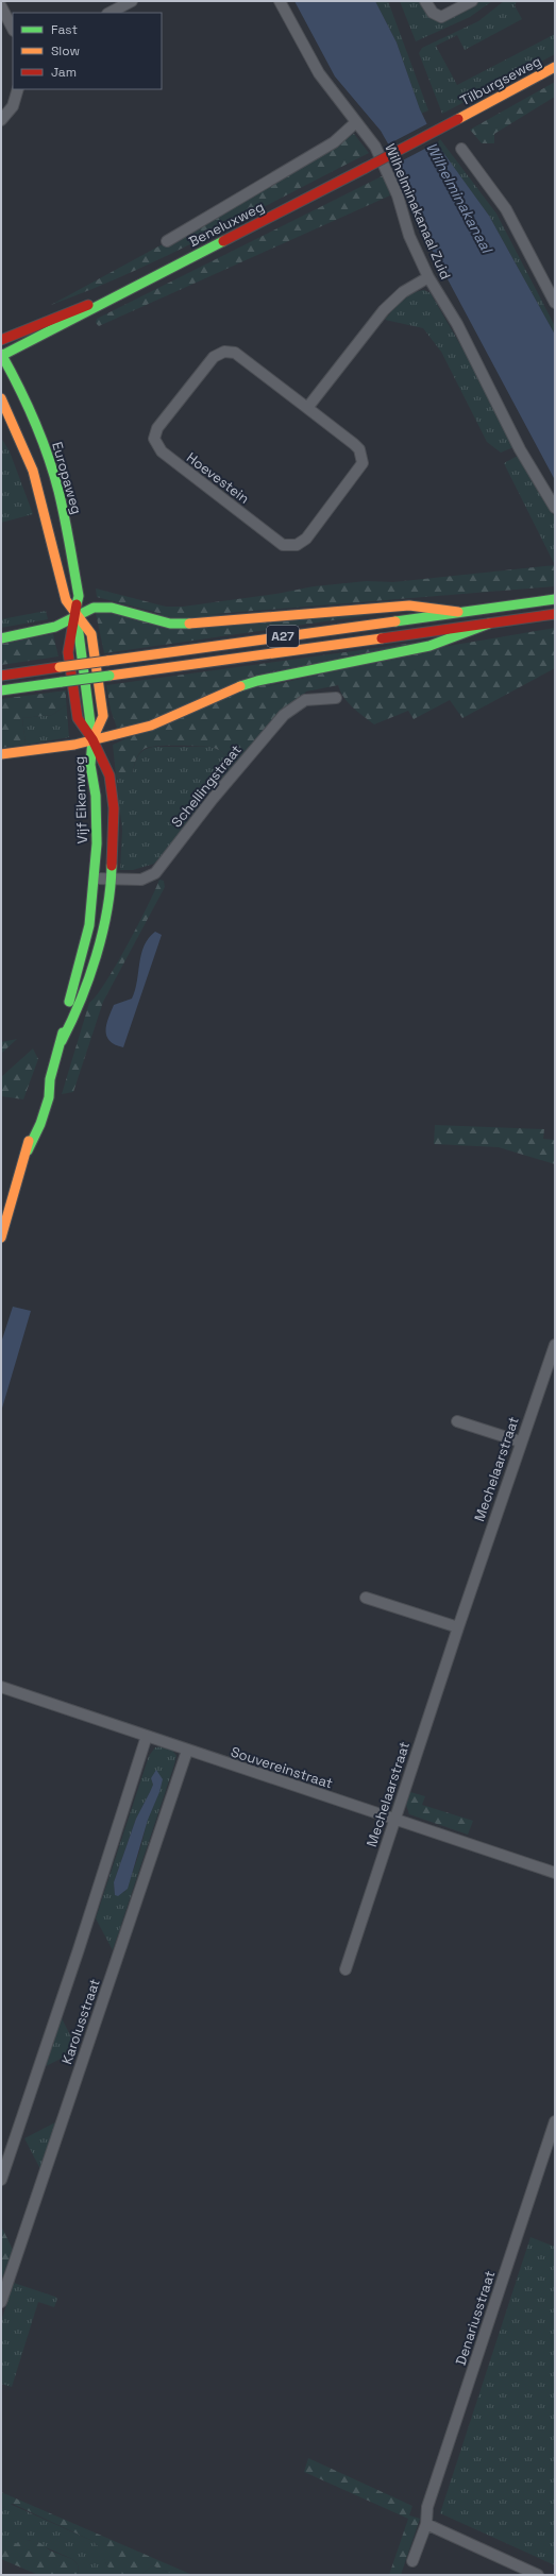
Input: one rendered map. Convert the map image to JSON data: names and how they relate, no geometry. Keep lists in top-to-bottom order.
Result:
{
  "streets": {
    "main road": [
      "Tilburgseweg",
      "Beneluxweg",
      "Europaweg",
      "A27",
      "Vijf Eikenweg"
    ],
    "street": [
      "Wilhelminakanaal Zuid",
      "Hoevestein",
      "Schellingstraat",
      "Mechelaarstraat",
      "Souvereinstraat",
      "Karolusstraat",
      "Denariusstraat"
    ]
  },
  "crossings": [
    ["Tilburgseweg", "Beneluxweg"],
    ["Beneluxweg", "Europaweg"],
    ["Europaweg", "A27"],
    ["Europaweg", "Vijf Eikenweg"],
    ["A27", "Vijf Eikenweg"],
    ["Schellingstraat", "Vijf Eikenweg"],
    ["Mechelaarstraat", "Souvereinstraat"],
    ["Souvereinstraat", "Karolusstraat"]
  ],
  "water": ["Wilhelminakanaal"],
  "legend": ["Fast", "Slow", "Jam"]
}
